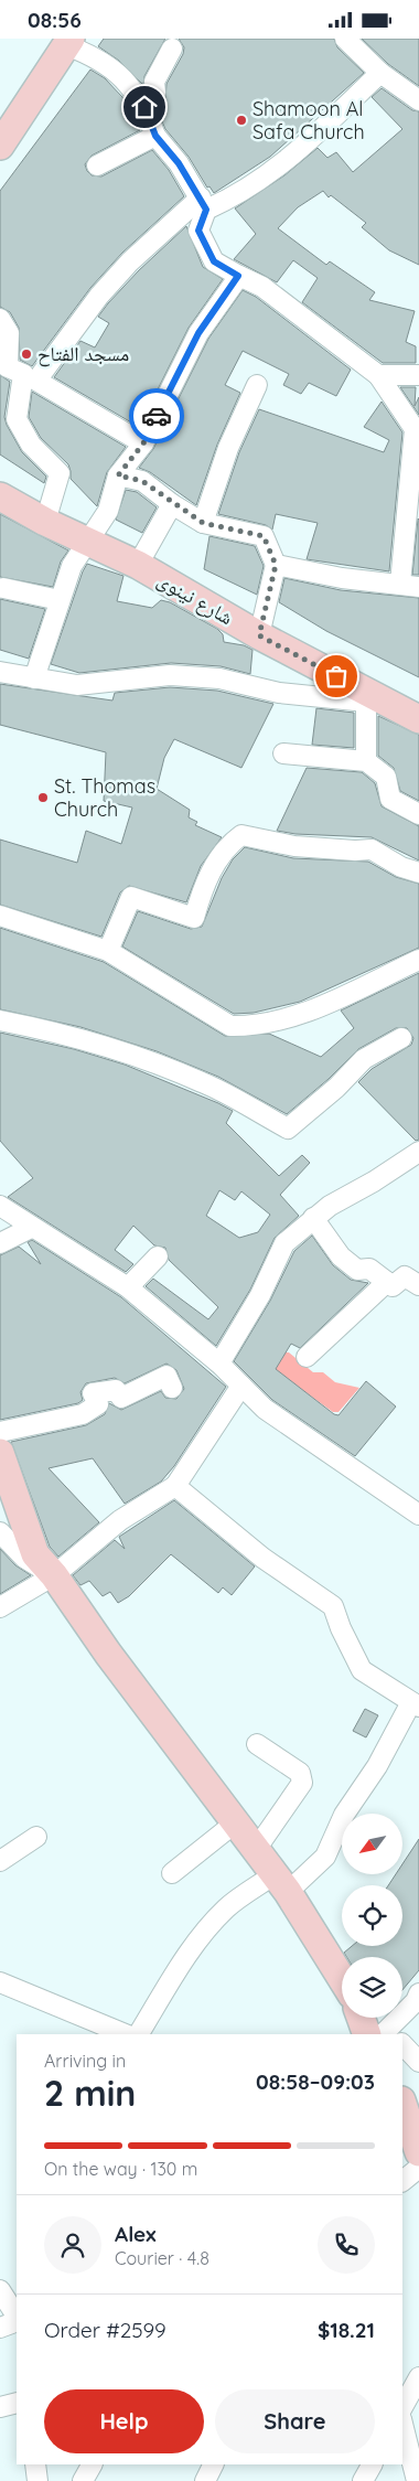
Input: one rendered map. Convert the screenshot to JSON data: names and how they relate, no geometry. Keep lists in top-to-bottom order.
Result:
{
  "streets": {
    "main road": ["شارع نينوى"]
  },
  "places": ["Shamoon Al Safa Church", "مسجد الفتاح", "St. Thomas Church"],
  "north": "bottom left",
  "page": {
    "status": "08:56",
    "heading": ["2 min", "Arriving in", "08:58–09:03"],
    "panel": [
      "Alex",
      "Courier · 4.8",
      "Order #2599",
      "$18.21"
    ],
    "bar": "On the way · 130 m",
    "buttons": ["Help", "Share"]
  }
}
